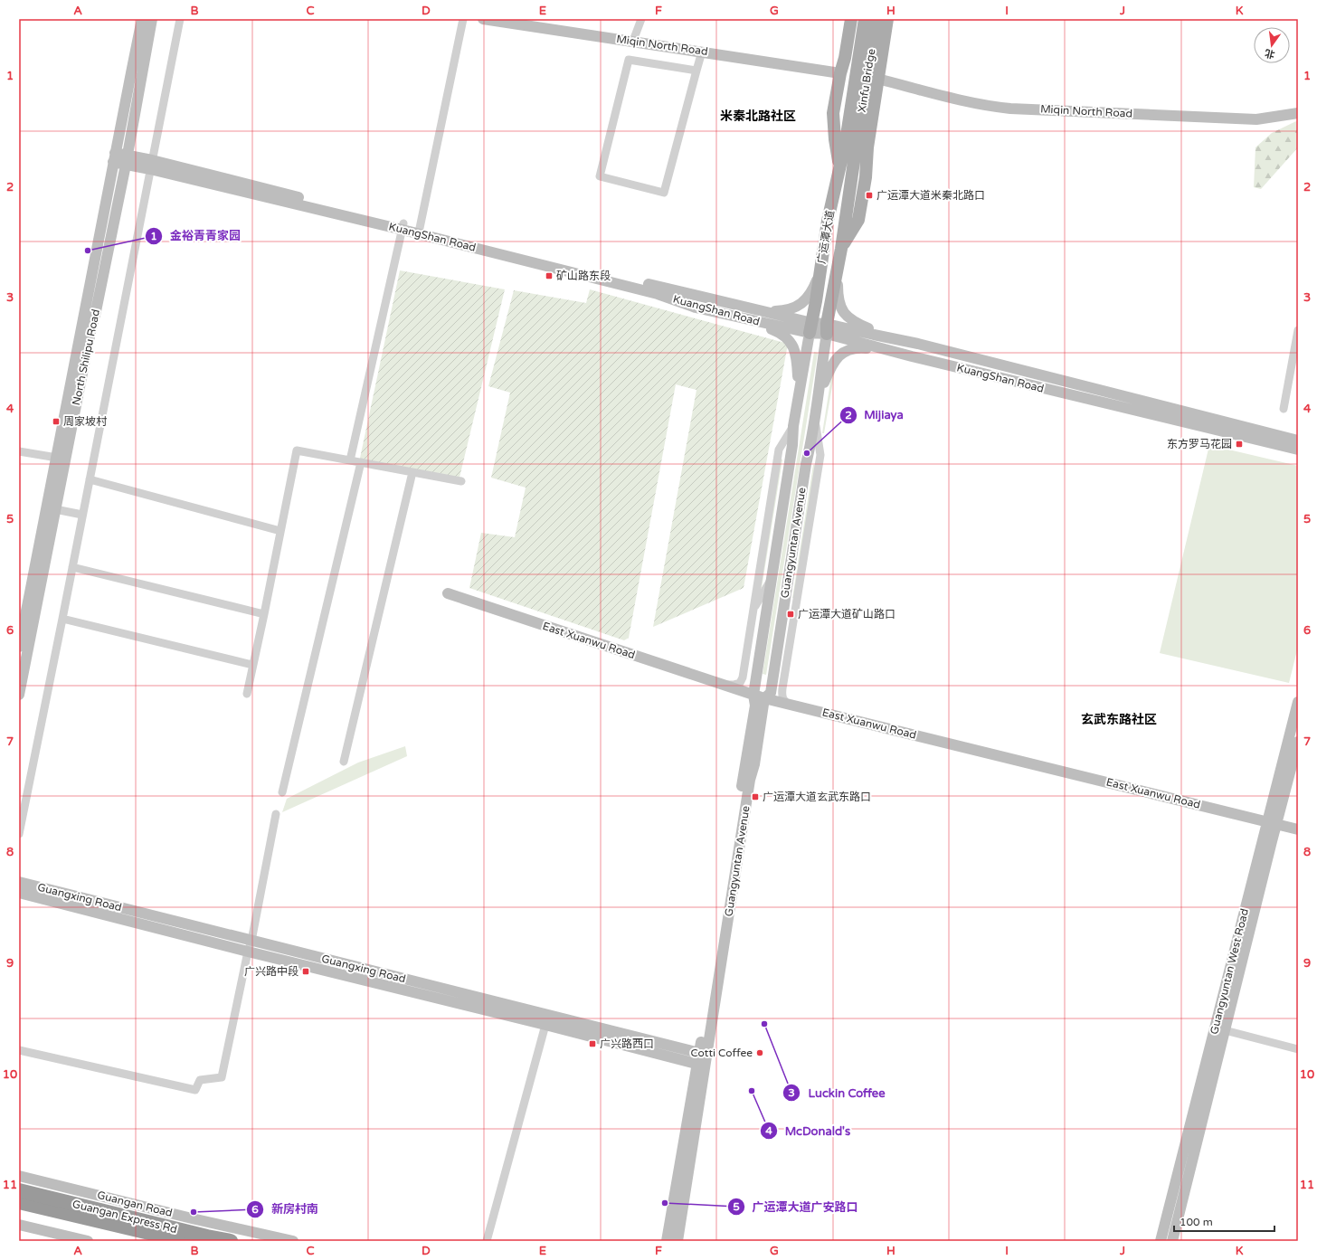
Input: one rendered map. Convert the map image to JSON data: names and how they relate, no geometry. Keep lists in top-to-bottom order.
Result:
{
  "streets": {
    "highway": ["Guangan Express Rd"],
    "main road": ["Xinfu Bridge", "广运潭大道"],
    "street": [
      "Miqin North Road",
      "KuangShan Road",
      "North Shilipu Road",
      "Guangyuntan Avenue",
      "East Xuanwu Road",
      "Guangxing Road",
      "Guangyuntan West Road",
      "Guangan Road"
    ]
  },
  "crossings": [
    ["Xinfu Bridge", "广运潭大道"],
    ["KuangShan Road", "广运潭大道"],
    ["KuangShan Road", "North Shilipu Road"],
    ["KuangShan Road", "Guangyuntan Avenue"],
    ["广运潭大道", "Guangyuntan Avenue"],
    ["Guangyuntan Avenue", "East Xuanwu Road"],
    ["Guangyuntan Avenue", "Guangxing Road"],
    ["East Xuanwu Road", "Guangyuntan West Road"]
  ],
  "districts": ["米秦北路社区", "玄武东路社区"],
  "places": {
    "transit": [
      "广运潭大道米秦北路口",
      "矿山路东段",
      "周家坡村",
      "东方罗马花园",
      "广运潭大道矿山路口",
      "广运潭大道玄武东路口",
      "广兴路中段",
      "广兴路西口"
    ],
    "other": [
      "金裕青青家园",
      "Mijiaya",
      "Luckin Coffee",
      "Cotti Coffee",
      "McDonald's",
      "广运潭大道广安路口",
      "新房村南"
    ]
  },
  "scale_bar": "100 m",
  "north": "bottom",
  "grid": {
    "columns": [
      "A",
      "B",
      "C",
      "D",
      "E",
      "F",
      "G",
      "H",
      "I",
      "J",
      "K"
    ],
    "rows": [
      "1",
      "2",
      "3",
      "4",
      "5",
      "6",
      "7",
      "8",
      "9",
      "10",
      "11"
    ]
  }
}
